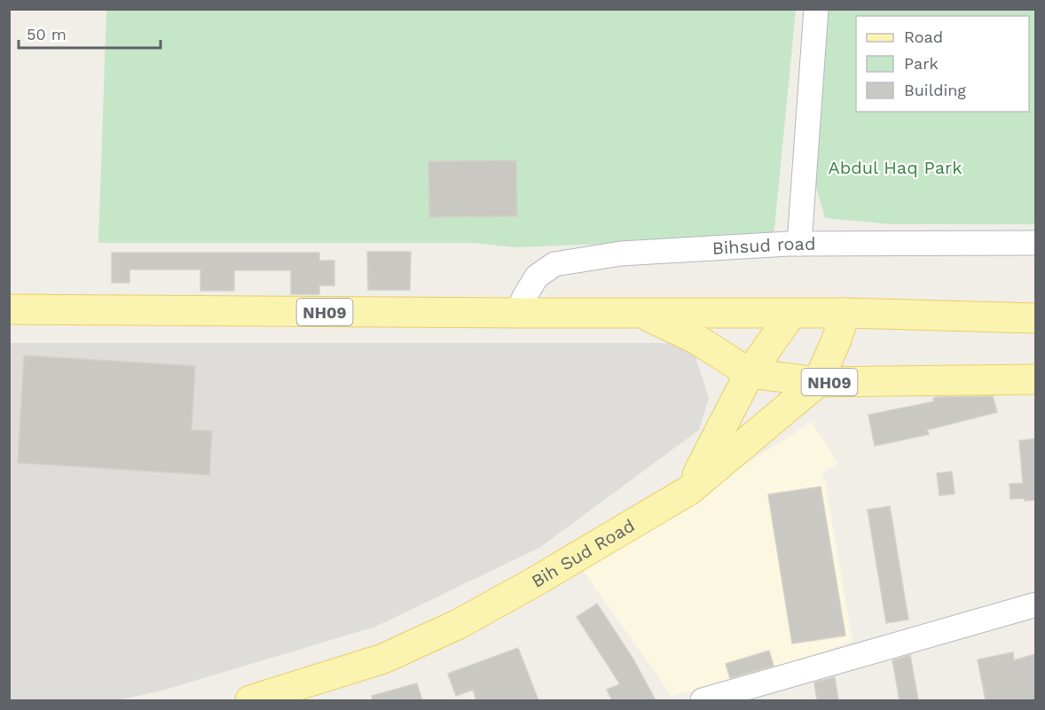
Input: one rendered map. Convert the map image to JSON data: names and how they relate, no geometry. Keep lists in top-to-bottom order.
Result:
{
  "streets": {
    "main road": ["NH09", "Bih Sud Road"],
    "street": ["Bihsud road"]
  },
  "crossings": [
    ["Bihsud road", "NH09"],
    ["NH09", "Bih Sud Road"]
  ],
  "parks": ["Abdul Haq Park"],
  "legend": ["Road", "Park", "Building"],
  "scale_bar": "50 m"
}
